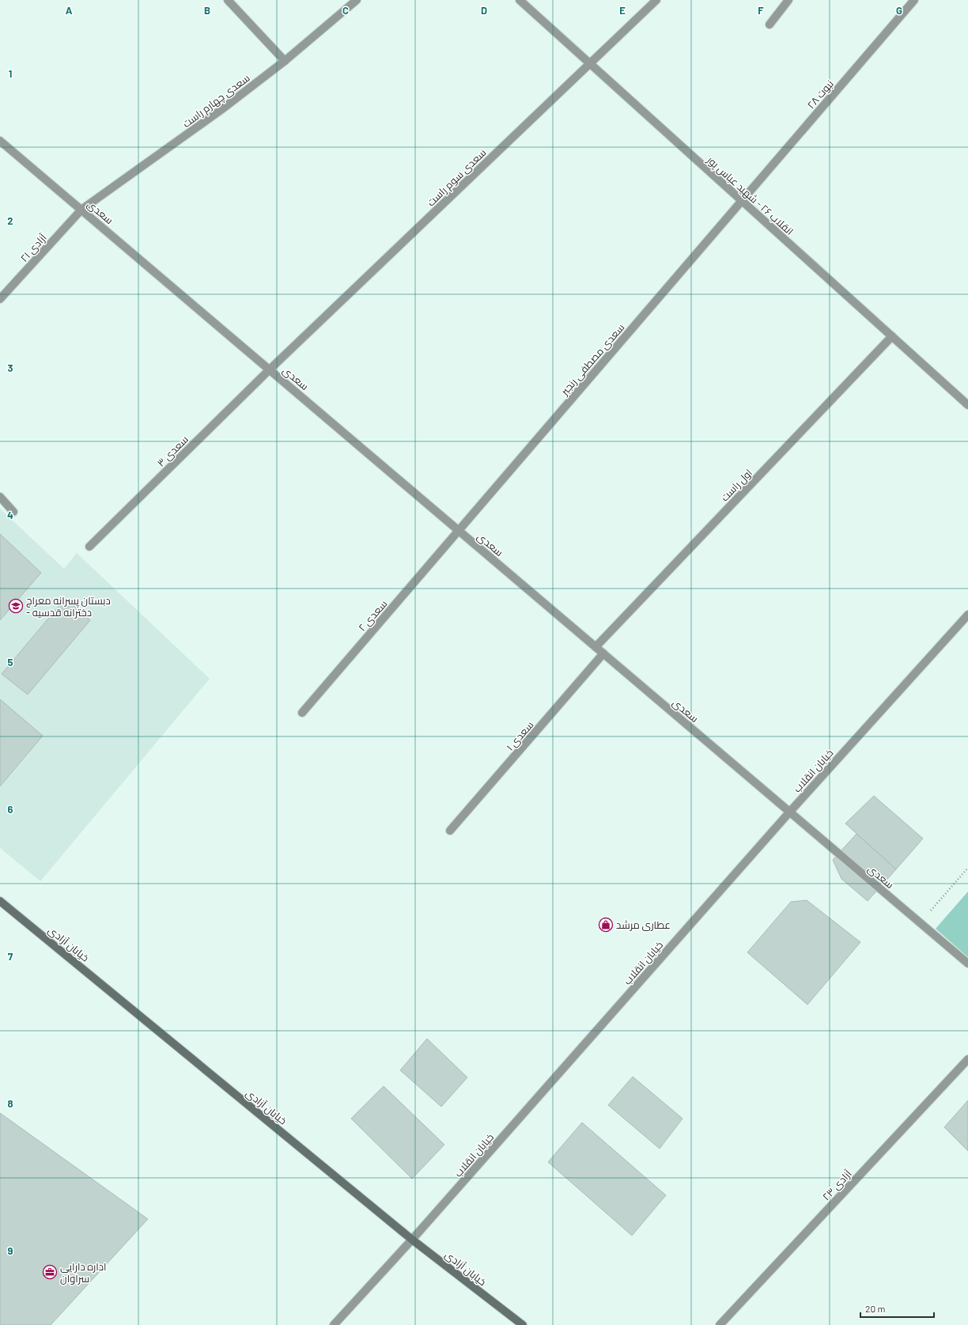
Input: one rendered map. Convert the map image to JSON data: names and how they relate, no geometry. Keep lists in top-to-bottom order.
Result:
{
  "streets": {
    "main road": ["خیابان آزادی"],
    "street": [
      "نبوت ۲۸",
      "سعدی چهارم راست",
      "سعدی سوم راست",
      "انقلاب ۲۶ - شهید عباس پور",
      "سعدی",
      "آزادی ۲۱",
      "سعدی مصطفی رنجبر",
      "سعدی ۳",
      "اول راست",
      "سعدی ۲",
      "سعدی ۱",
      "خیابان انقلاب",
      "آزادی ۲۳"
    ]
  },
  "crossings": [
    ["نبوت ۲۸", "انقلاب ۲۶ - شهید عباس پور"],
    ["نبوت ۲۸", "سعدی مصطفی رنجبر"],
    ["سعدی چهارم راست", "سعدی"],
    ["سعدی چهارم راست", "آزادی ۲۱"],
    ["سعدی سوم راست", "انقلاب ۲۶ - شهید عباس پور"],
    ["سعدی سوم راست", "سعدی"],
    ["سعدی سوم راست", "سعدی ۳"],
    ["انقلاب ۲۶ - شهید عباس پور", "سعدی مصطفی رنجبر"],
    ["انقلاب ۲۶ - شهید عباس پور", "اول راست"],
    ["سعدی", "آزادی ۲۱"],
    ["سعدی", "سعدی مصطفی رنجبر"],
    ["سعدی", "سعدی ۳"],
    ["سعدی", "اول راست"],
    ["سعدی", "سعدی ۲"],
    ["سعدی", "سعدی ۱"],
    ["سعدی", "خیابان انقلاب"],
    ["سعدی مصطفی رنجبر", "سعدی ۲"],
    ["خیابان انقلاب", "خیابان آزادی"]
  ],
  "places": {
    "school or university": ["دبستان پسرانه معراج - دخترانه قدسیه"],
    "shop": ["عطاری مرشد"],
    "office": ["اداره دارایی سراوان"]
  },
  "scale_bar": "20 m",
  "grid": {
    "columns": [
      "A",
      "B",
      "C",
      "D",
      "E",
      "F",
      "G"
    ],
    "rows": [
      "1",
      "2",
      "3",
      "4",
      "5",
      "6",
      "7",
      "8",
      "9"
    ]
  }
}
